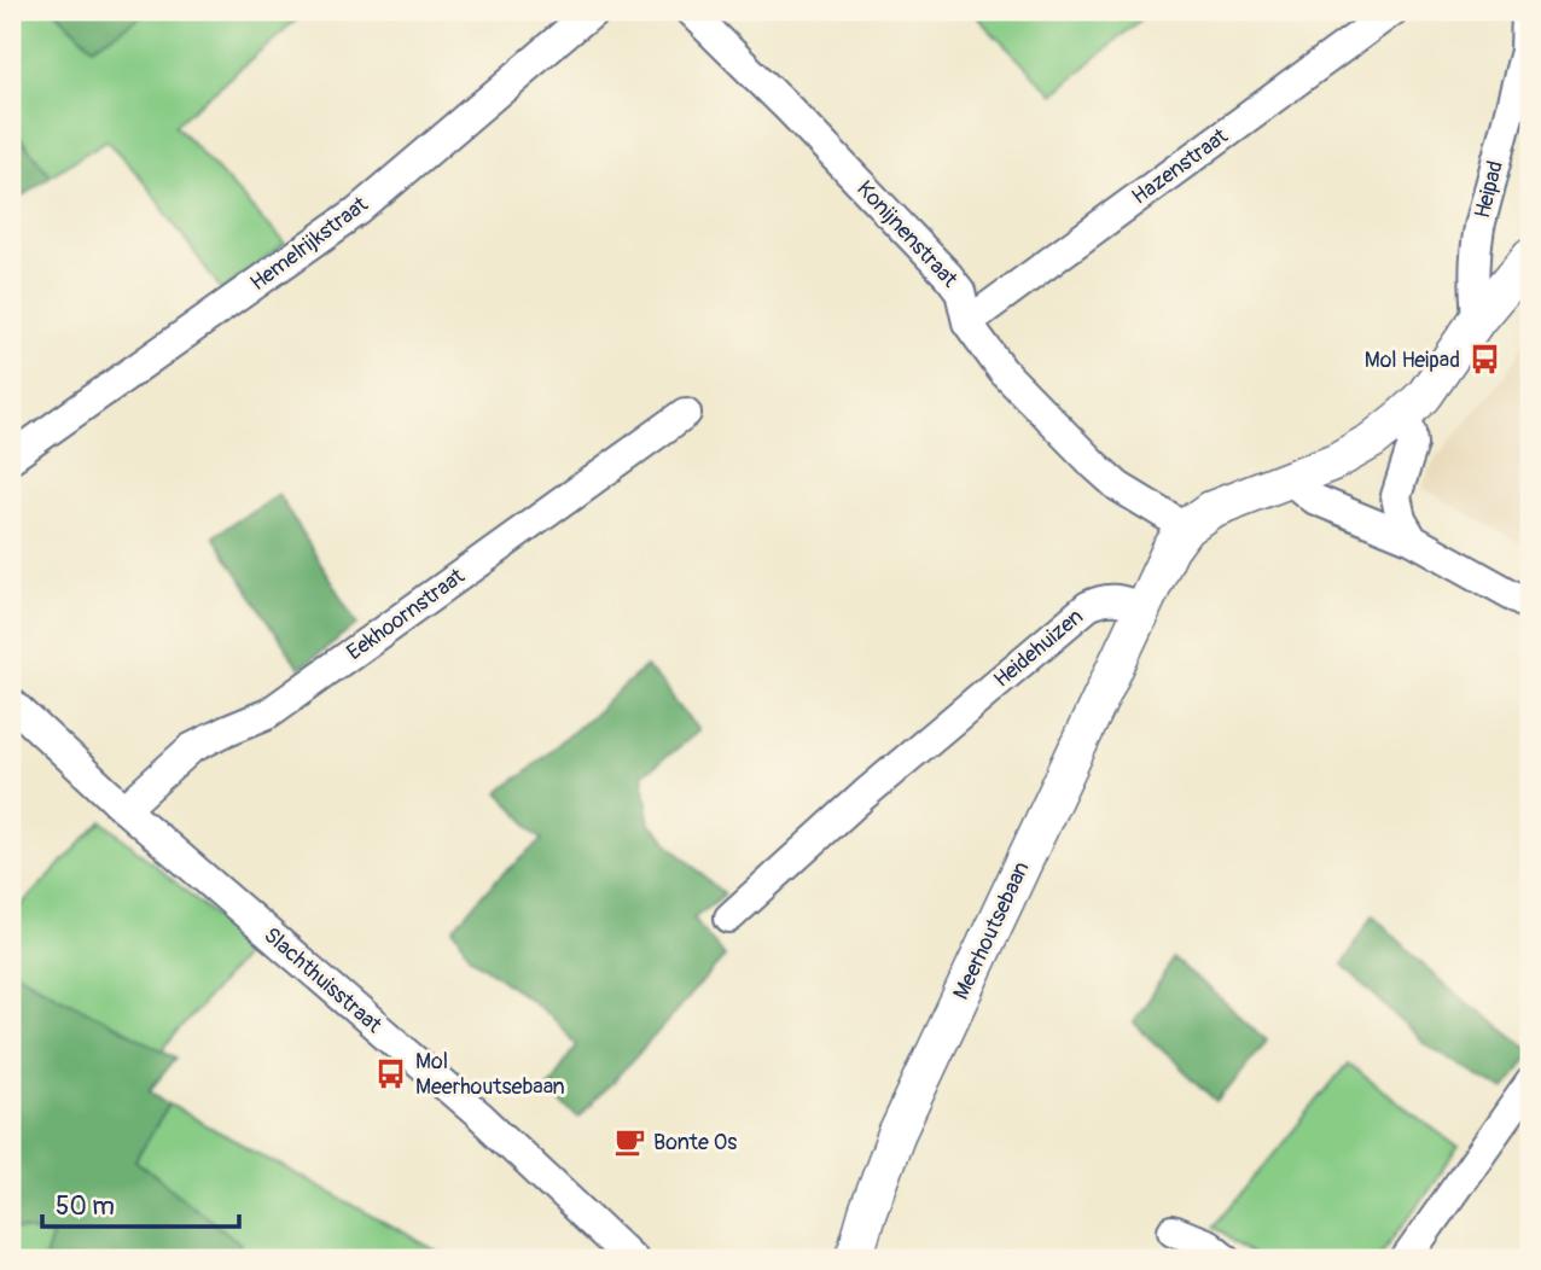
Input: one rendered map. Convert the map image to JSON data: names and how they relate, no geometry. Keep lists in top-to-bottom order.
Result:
{
  "streets": {
    "street": [
      "Hazenstraat",
      "Heipad",
      "Konijnenstraat",
      "Hemelrijkstraat",
      "Eekhoornstraat",
      "Heidehuizen",
      "Meerhoutsebaan",
      "Slachthuisstraat"
    ]
  },
  "crossings": [
    ["Hazenstraat", "Konijnenstraat"],
    ["Eekhoornstraat", "Slachthuisstraat"],
    ["Heidehuizen", "Meerhoutsebaan"]
  ],
  "places": {
    "bus stop": ["Mol Heipad", "Mol Meerhoutsebaan"],
    "cafe": ["Bonte Os"]
  },
  "scale_bar": "50 m"
}
